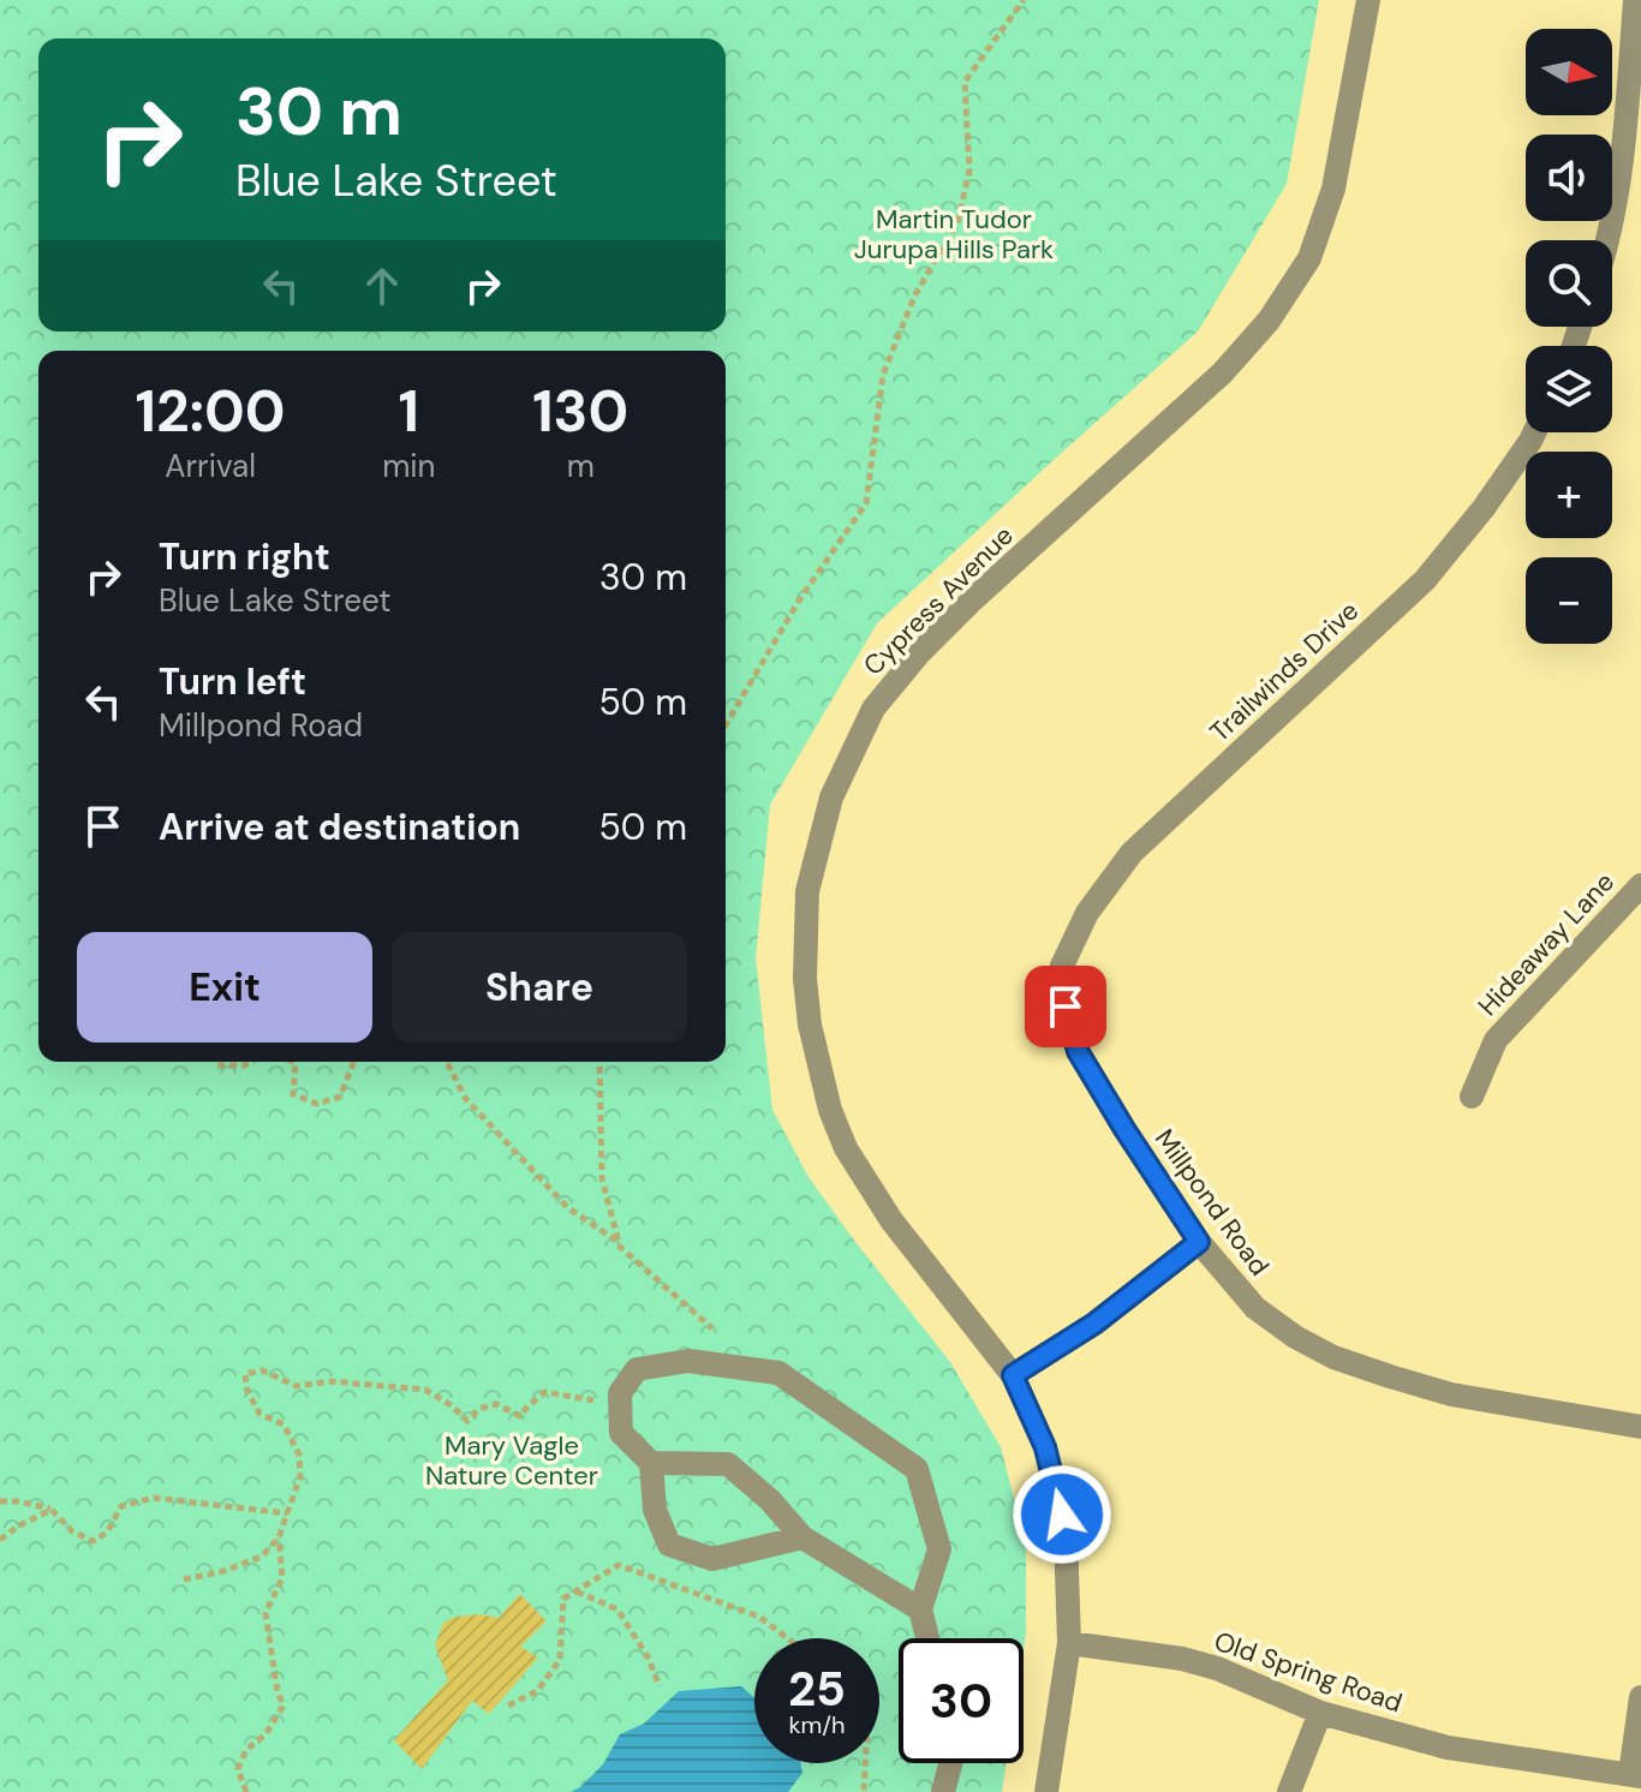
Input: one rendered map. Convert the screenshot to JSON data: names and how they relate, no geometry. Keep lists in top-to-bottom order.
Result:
{
  "streets": {
    "street": [
      "Cypress Avenue",
      "Trailwinds Drive",
      "Hideaway Lane",
      "Millpond Road",
      "Old Spring Road"
    ]
  },
  "crossings": [
    ["Cypress Avenue", "Old Spring Road"],
    ["Trailwinds Drive", "Millpond Road"]
  ],
  "parks": ["Martin Tudor Jurupa Hills Park", "Mary Vagle Nature Center"],
  "north": "right",
  "page": {
    "map_buttons": ["+", "−"],
    "turn": ["30 m", "Blue Lake Street"],
    "eta": [
      "12:00",
      "Arrival",
      "1",
      "min",
      "130",
      "m"
    ],
    "list": [
      {
        "name": "Turn right",
        "note": "Blue Lake Street",
        "value": "30 m"
      },
      {
        "name": "Turn left",
        "note": "Millpond Road",
        "value": "50 m"
      },
      {
        "name": "Arrive at destination",
        "value": "50 m"
      }
    ],
    "buttons": ["Exit", "Share"],
    "speed": "25 km/h",
    "limit": "30"
  }
}
